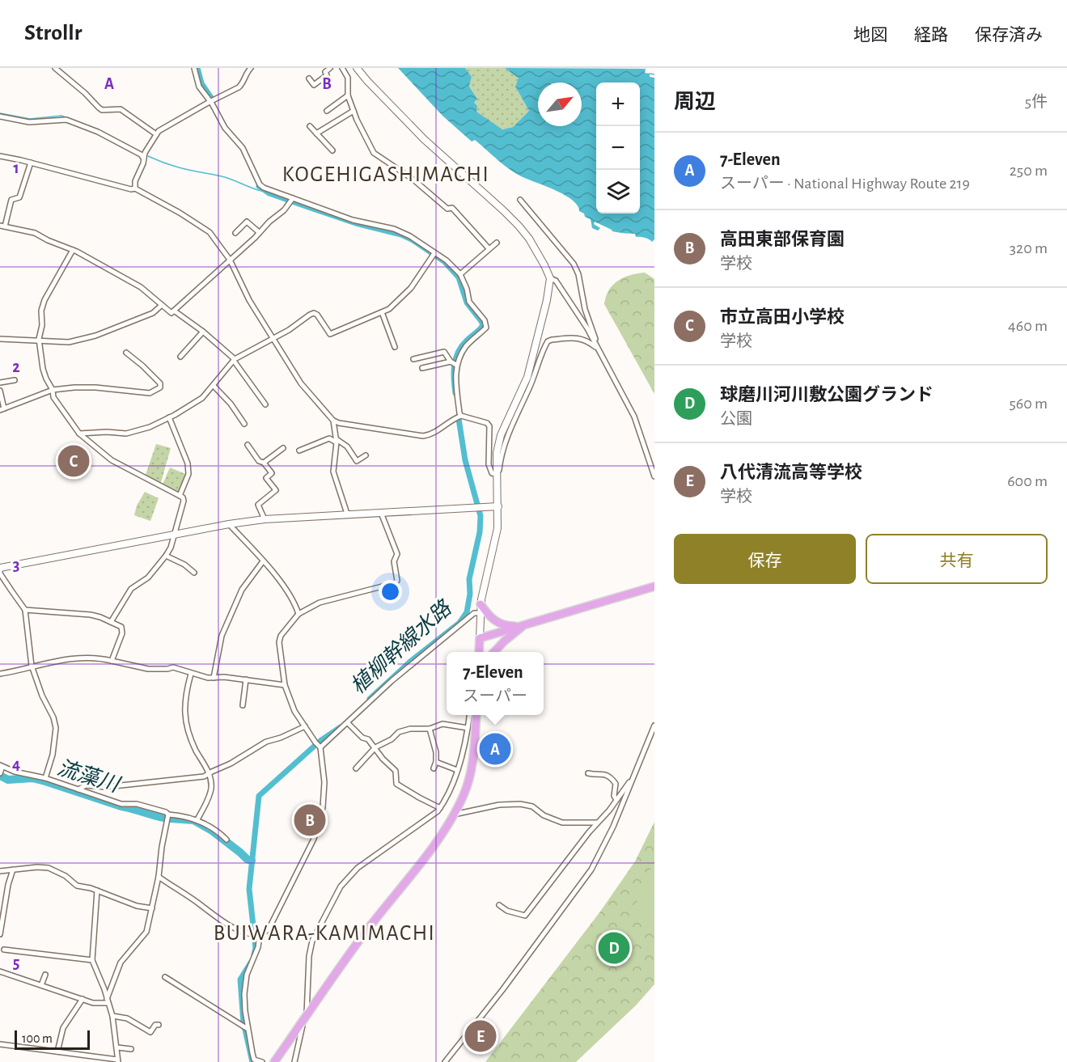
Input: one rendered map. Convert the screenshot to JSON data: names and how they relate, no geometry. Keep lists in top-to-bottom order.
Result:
{
  "districts": ["KOGEHIGASHIMACHI", "BUIWARA-KAMIMACHI"],
  "water": ["植柳幹線水路", "流藻川"],
  "scale_bar": "100 m",
  "north": "top right",
  "page": {
    "header": "Strollr",
    "nav": ["地図", "経路", "保存済み"],
    "heading": ["周辺", "5件"],
    "map_buttons": ["+", "−"],
    "list": [
      {
        "mark": "A",
        "name": "7-Eleven",
        "note": "スーパー · National Highway Route 219",
        "value": "250 m"
      },
      {
        "mark": "B",
        "name": "高田東部保育園",
        "note": "学校",
        "value": "320 m"
      },
      {
        "mark": "C",
        "name": "市立高田小学校",
        "note": "学校",
        "value": "460 m"
      },
      {
        "mark": "D",
        "name": "球磨川河川敷公園グランド",
        "note": "公園",
        "value": "560 m"
      },
      {
        "mark": "E",
        "name": "八代清流高等学校",
        "note": "学校",
        "value": "600 m"
      }
    ],
    "pins": [
      "C",
      "A",
      "B",
      "D",
      "E"
    ],
    "buttons": ["保存", "共有"],
    "popup": ["7-Eleven", "スーパー"],
    "scale": "100 m"
  },
  "grid": {
    "columns": ["A", "B"],
    "rows": [
      "1",
      "2",
      "3",
      "4",
      "5"
    ]
  }
}
